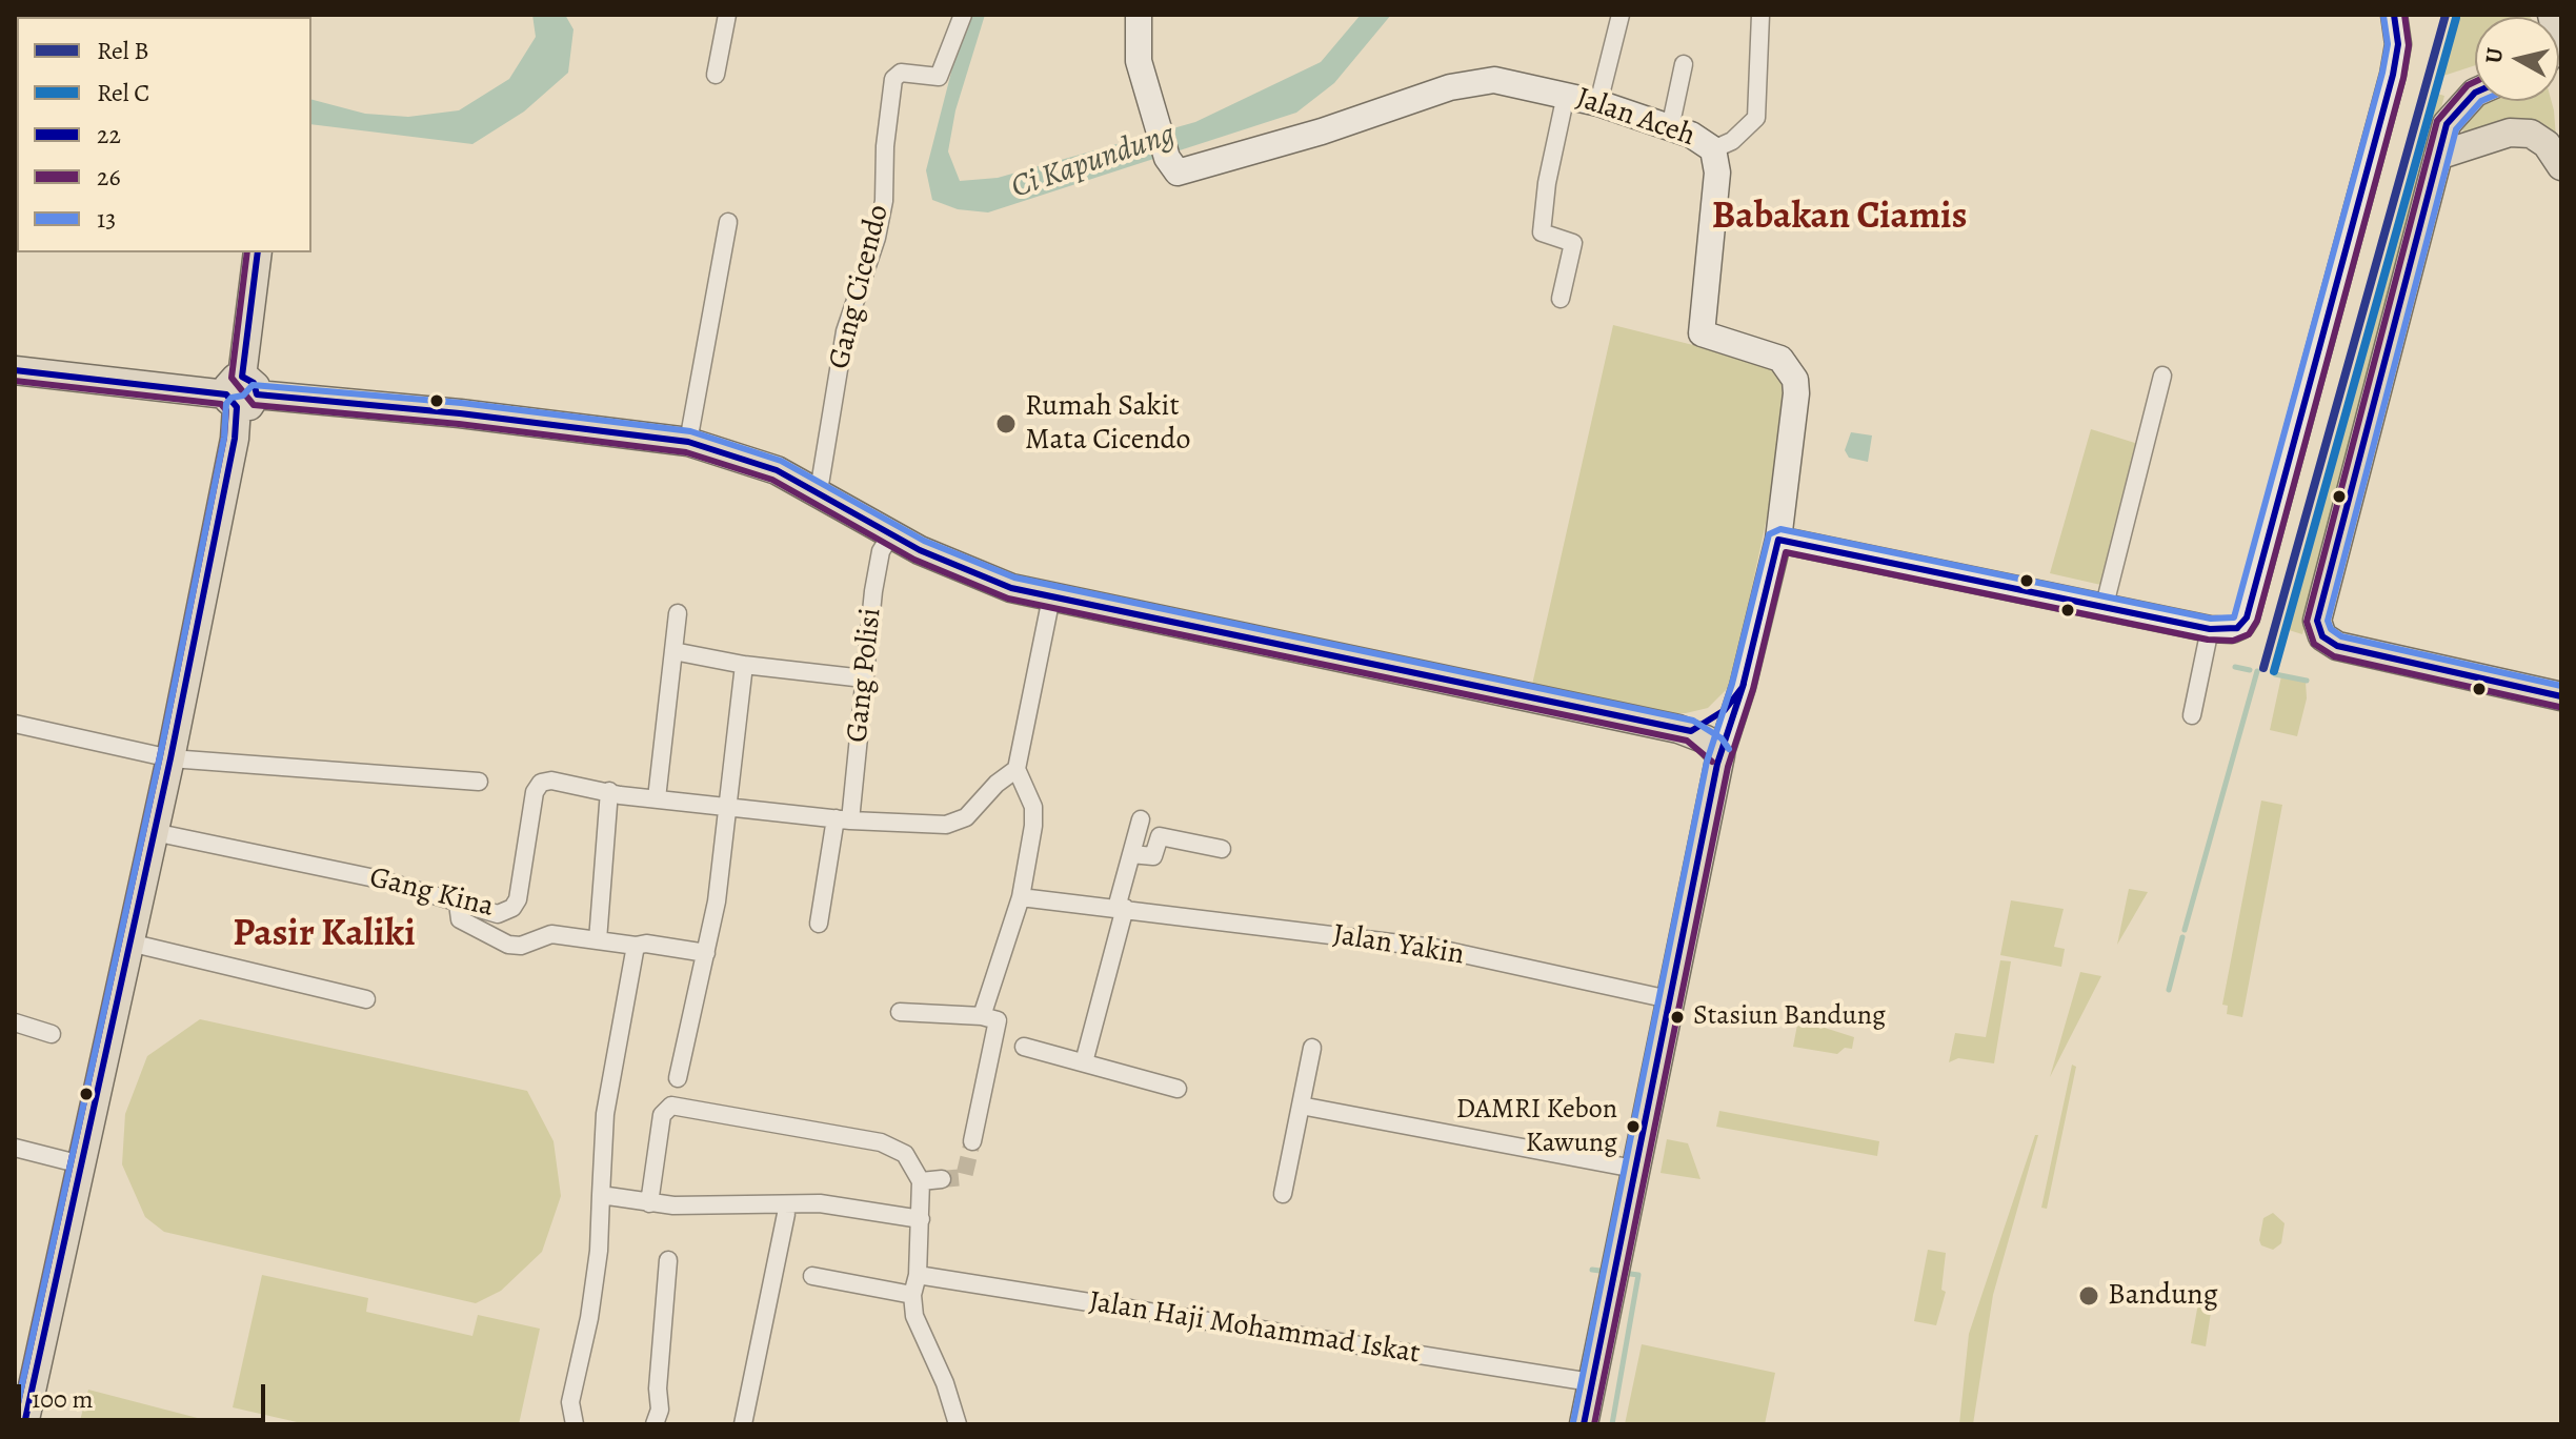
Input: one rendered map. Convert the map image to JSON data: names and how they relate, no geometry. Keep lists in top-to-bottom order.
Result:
{
  "streets": {
    "main road": ["Jalan Aceh"],
    "street": [
      "Gang Cicendo",
      "Gang Polisi",
      "Gang Kina",
      "Jalan Yakin",
      "Jalan Haji Mohammad Iskat"
    ]
  },
  "districts": ["Babakan Ciamis", "Pasir Kaliki"],
  "water": ["Ci Kapundung"],
  "places": [
    "Rumah Sakit Mata Cicendo",
    "Stasiun Bandung",
    "DAMRI Kebon Kawung",
    "Bandung"
  ],
  "lines": [
    "rail line B",
    "transit line 22",
    "transit line 26",
    "transit line 13",
    "rail line C"
  ],
  "legend": [
    "Rel B",
    "Rel C",
    "22",
    "26",
    "13"
  ],
  "scale_bar": "100 m",
  "north": "left"
}
